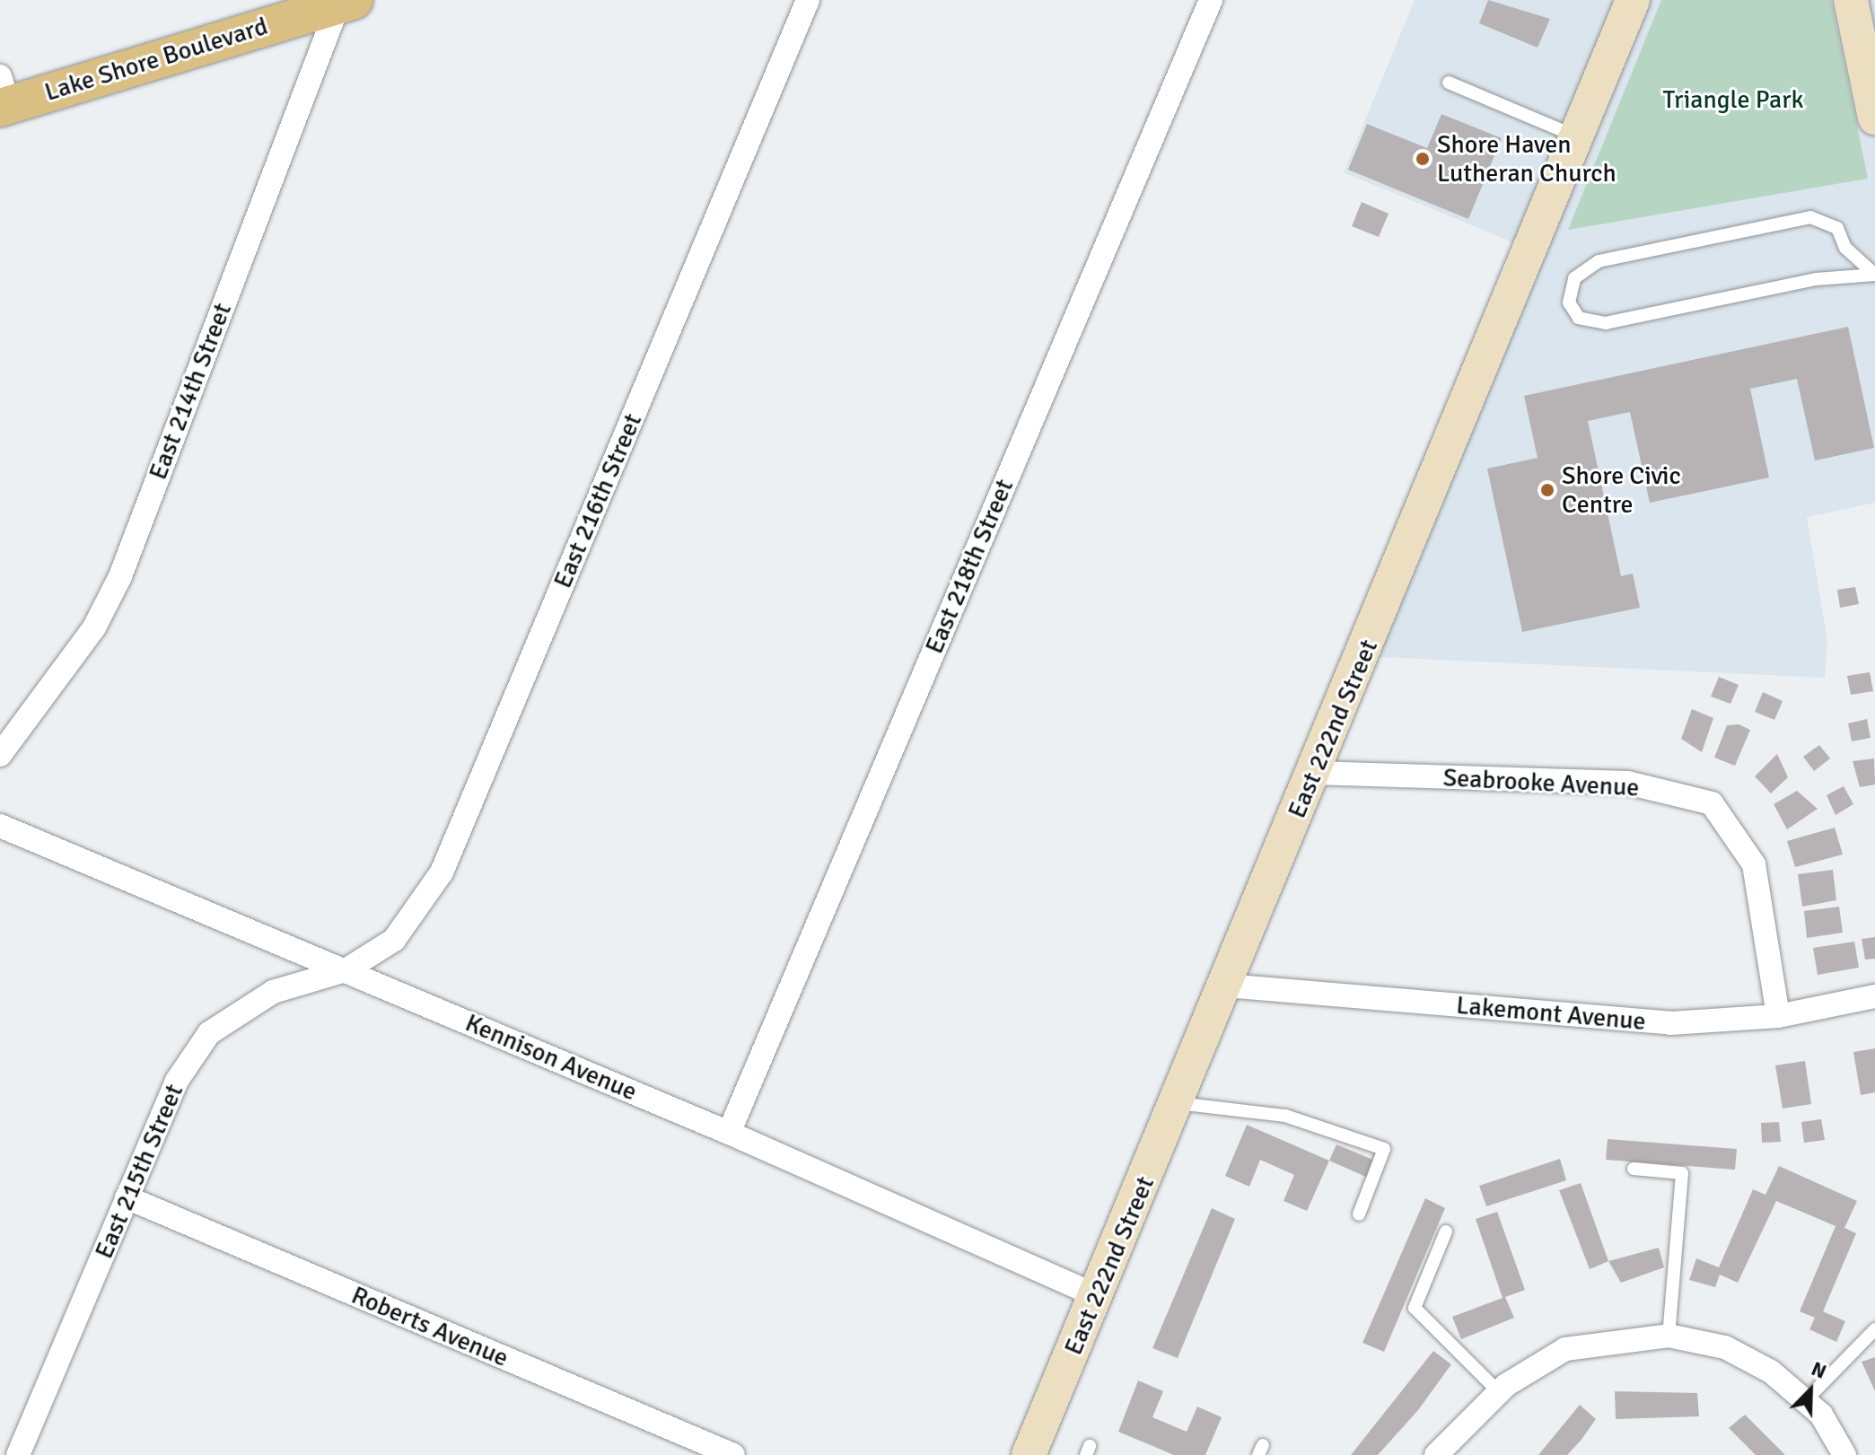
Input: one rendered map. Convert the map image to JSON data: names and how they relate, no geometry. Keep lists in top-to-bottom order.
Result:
{
  "streets": {
    "main road": ["Lake Shore Boulevard"],
    "street": [
      "East 214th Street",
      "East 216th Street",
      "East 218th Street",
      "East 222nd Street",
      "Seabrooke Avenue",
      "Lakemont Avenue",
      "Kennison Avenue",
      "East 215th Street",
      "Roberts Avenue"
    ]
  },
  "crossings": [
    ["Lake Shore Boulevard", "East 214th Street"],
    ["East 216th Street", "Kennison Avenue"],
    ["East 216th Street", "East 215th Street"],
    ["East 218th Street", "Kennison Avenue"],
    ["East 222nd Street", "Seabrooke Avenue"],
    ["East 222nd Street", "Lakemont Avenue"],
    ["East 222nd Street", "Kennison Avenue"],
    ["Seabrooke Avenue", "Lakemont Avenue"],
    ["Kennison Avenue", "East 215th Street"],
    ["East 215th Street", "Roberts Avenue"]
  ],
  "parks": ["Triangle Park"],
  "places": ["Shore Haven Lutheran Church", "Shore Civic Centre"],
  "north": "top right"
}
